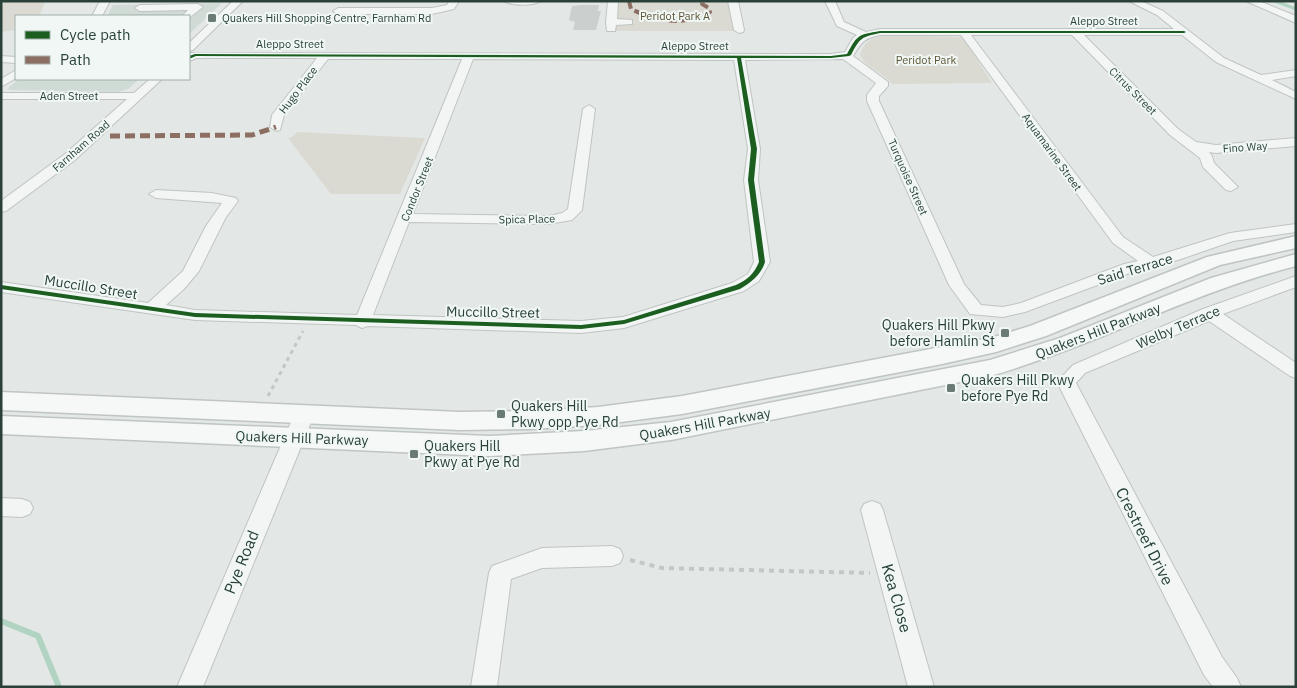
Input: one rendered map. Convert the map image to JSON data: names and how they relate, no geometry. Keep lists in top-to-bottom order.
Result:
{
  "streets": {
    "main road": ["Quakers Hill Parkway"],
    "street": [
      "Aleppo Street",
      "Hugo Place",
      "Citrus Street",
      "Aden Street",
      "Farnham Road",
      "Fino Way",
      "Aquamarine Street",
      "Turquoise Street",
      "Condor Street",
      "Spica Place",
      "Said Terrace",
      "Muccillo Street",
      "Welby Terrace",
      "Crestreef Drive",
      "Pye Road",
      "Kea Close"
    ]
  },
  "crossings": [
    ["Aleppo Street", "Hugo Place"],
    ["Aleppo Street", "Citrus Street"],
    ["Aleppo Street", "Aquamarine Street"],
    ["Aleppo Street", "Turquoise Street"],
    ["Aleppo Street", "Condor Street"],
    ["Aleppo Street", "Muccillo Street"],
    ["Citrus Street", "Fino Way"],
    ["Aden Street", "Farnham Road"],
    ["Aquamarine Street", "Said Terrace"],
    ["Turquoise Street", "Said Terrace"],
    ["Condor Street", "Spica Place"],
    ["Condor Street", "Muccillo Street"],
    ["Welby Terrace", "Crestreef Drive"],
    ["Quakers Hill Parkway", "Pye Road"]
  ],
  "parks": ["Peridot Park A", "Peridot Park"],
  "places": {
    "transit": [
      "Quakers Hill Shopping Centre, Farnham Rd",
      "Quakers Hill Pkwy before Hamlin St",
      "Quakers Hill Pkwy before Pye Rd",
      "Quakers Hill Pkwy opp Pye Rd",
      "Quakers Hill Pkwy at Pye Rd"
    ]
  },
  "legend": ["Cycle path", "Path"]
}
